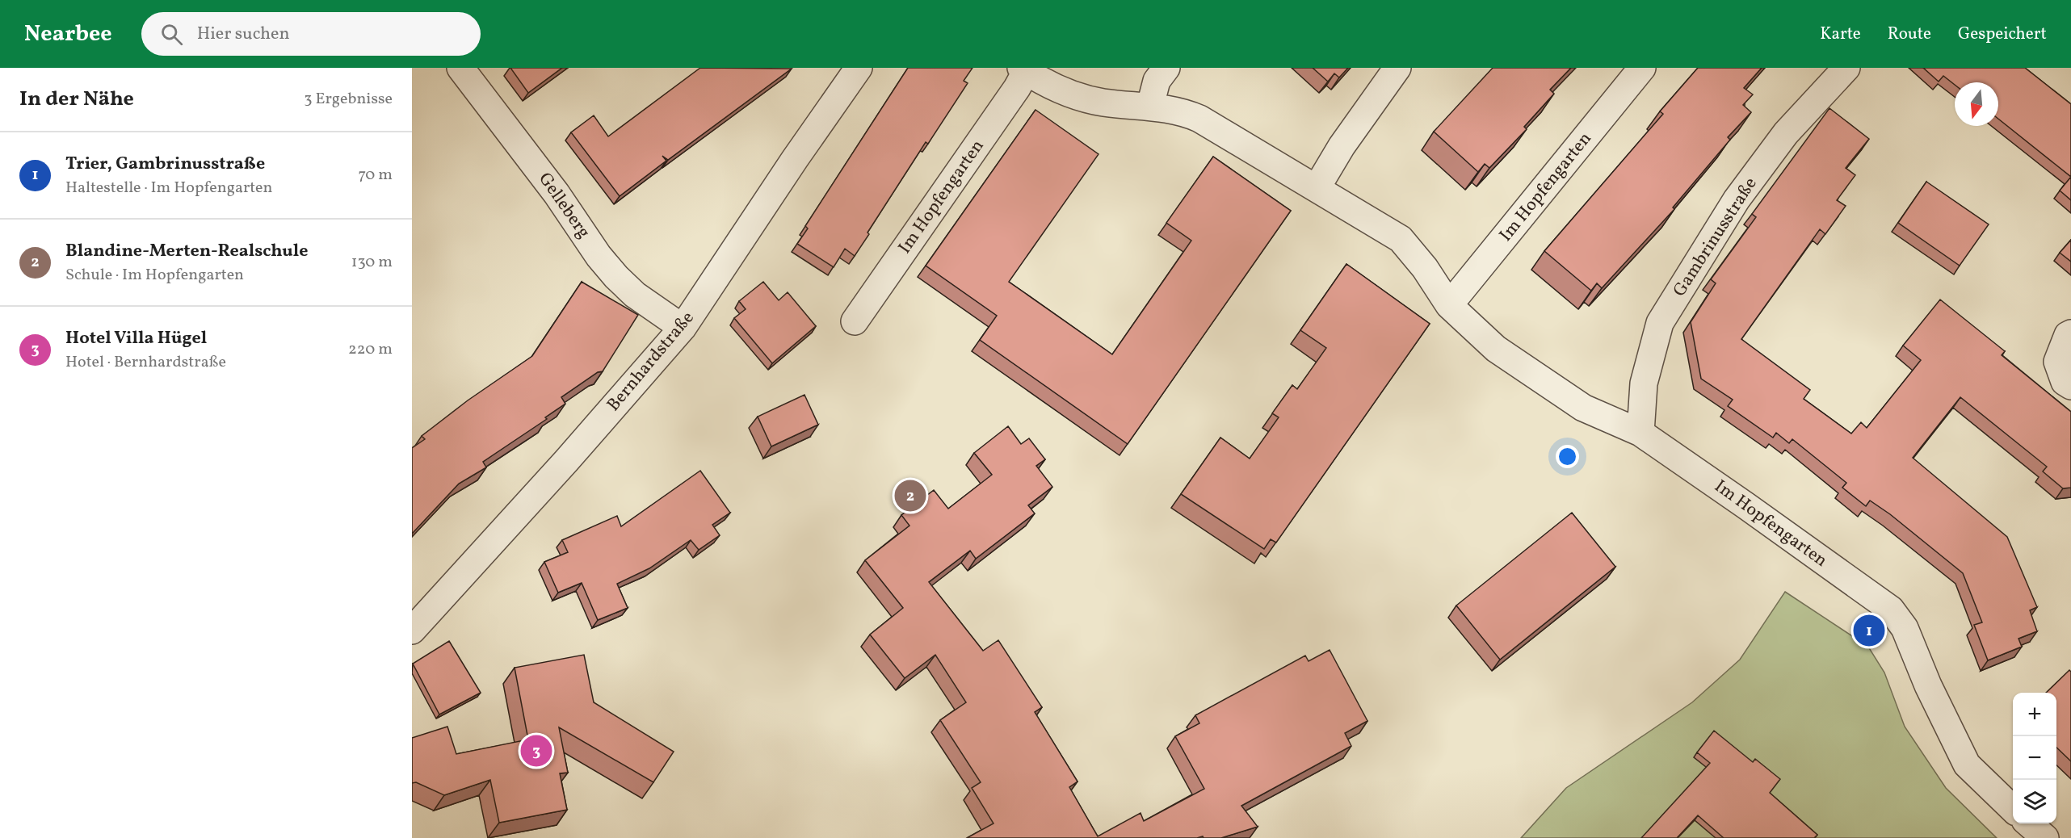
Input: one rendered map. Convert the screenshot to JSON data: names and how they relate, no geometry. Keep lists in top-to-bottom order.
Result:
{
  "streets": {
    "street": [
      "Im Hopfengarten",
      "Gelleberg",
      "Gambrinusstraße",
      "Bernhardstraße"
    ]
  },
  "crossings": [
    ["Im Hopfengarten", "Gambrinusstraße"],
    ["Gelleberg", "Bernhardstraße"]
  ],
  "north": "bottom",
  "page": {
    "header": "Nearbee",
    "search": "Hier suchen",
    "nav": ["Karte", "Route", "Gespeichert"],
    "heading": ["In der Nähe", "3 Ergebnisse"],
    "list": [
      {
        "mark": "1",
        "name": "Trier, Gambrinusstraße",
        "note": "Haltestelle · Im Hopfengarten",
        "value": "70 m"
      },
      {
        "mark": "2",
        "name": "Blandine-Merten-Realschule",
        "note": "Schule · Im Hopfengarten",
        "value": "130 m"
      },
      {
        "mark": "3",
        "name": "Hotel Villa Hügel",
        "note": "Hotel · Bernhardstraße",
        "value": "220 m"
      }
    ],
    "pins": ["2", "1", "3"],
    "map_buttons": ["+", "−"]
  }
}
